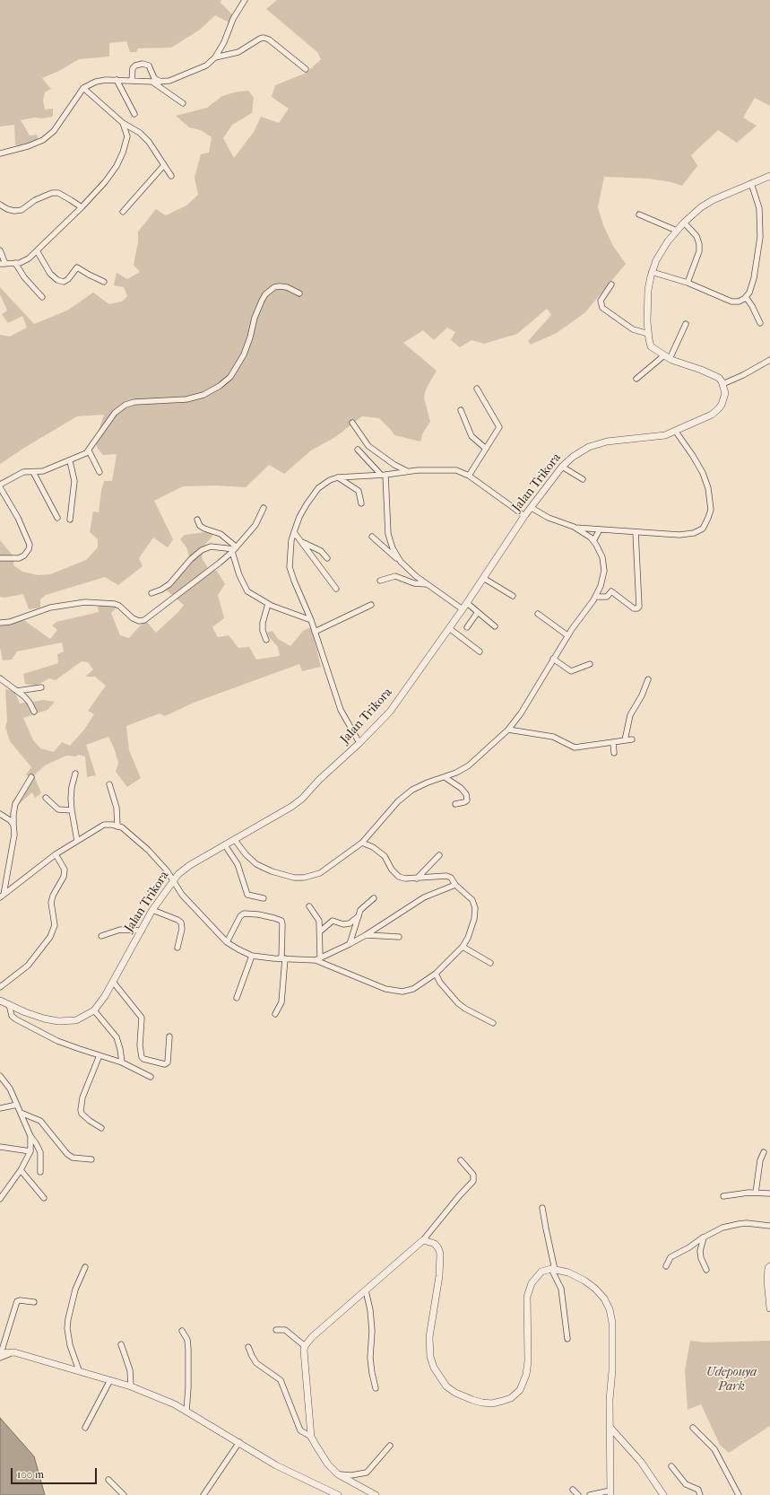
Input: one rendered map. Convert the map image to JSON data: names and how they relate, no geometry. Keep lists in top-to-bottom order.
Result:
{
  "streets": {
    "street": ["Jalan Trikora"]
  },
  "parks": ["Udepouya Park"],
  "scale_bar": "100 m"
}
